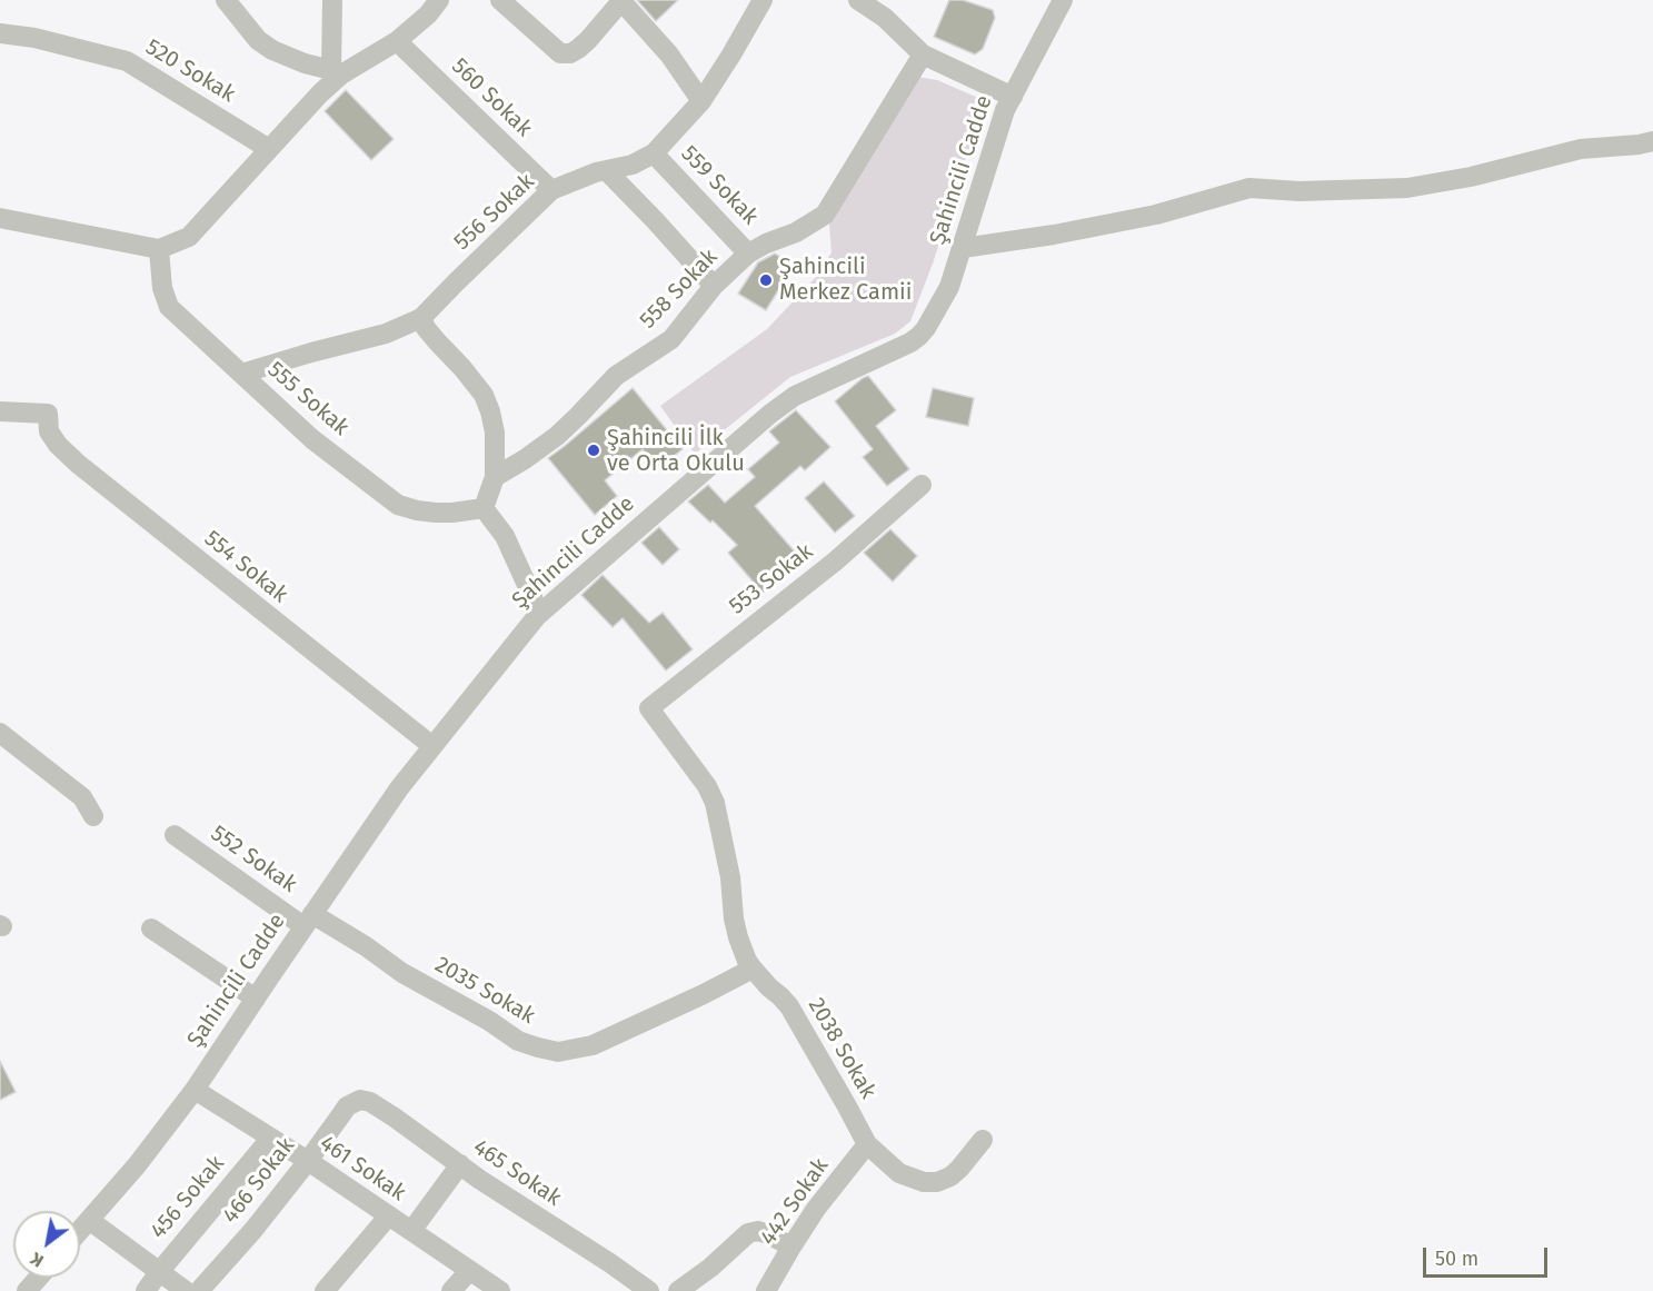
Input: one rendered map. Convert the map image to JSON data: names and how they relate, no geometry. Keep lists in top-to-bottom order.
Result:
{
  "streets": {
    "street": [
      "520 Sokak",
      "560 Sokak",
      "Şahincili Cadde",
      "559 Sokak",
      "556 Sokak",
      "558 Sokak",
      "555 Sokak",
      "554 Sokak",
      "553 Sokak",
      "552 Sokak",
      "2035 Sokak",
      "2038 Sokak",
      "461 Sokak",
      "465 Sokak",
      "466 Sokak",
      "456 Sokak",
      "442 Sokak"
    ]
  },
  "crossings": [
    ["560 Sokak", "556 Sokak"],
    ["Şahincili Cadde", "554 Sokak"],
    ["Şahincili Cadde", "552 Sokak"],
    ["Şahincili Cadde", "2035 Sokak"],
    ["Şahincili Cadde", "461 Sokak"],
    ["559 Sokak", "556 Sokak"],
    ["559 Sokak", "558 Sokak"],
    ["556 Sokak", "555 Sokak"],
    ["553 Sokak", "2038 Sokak"],
    ["552 Sokak", "2035 Sokak"],
    ["2035 Sokak", "2038 Sokak"],
    ["2038 Sokak", "442 Sokak"],
    ["461 Sokak", "466 Sokak"],
    ["461 Sokak", "456 Sokak"],
    ["465 Sokak", "466 Sokak"]
  ],
  "places": ["Şahincili Merkez Camii", "Şahincili İlk ve Orta Okulu"],
  "scale_bar": "50 m",
  "north": "bottom left"
}
